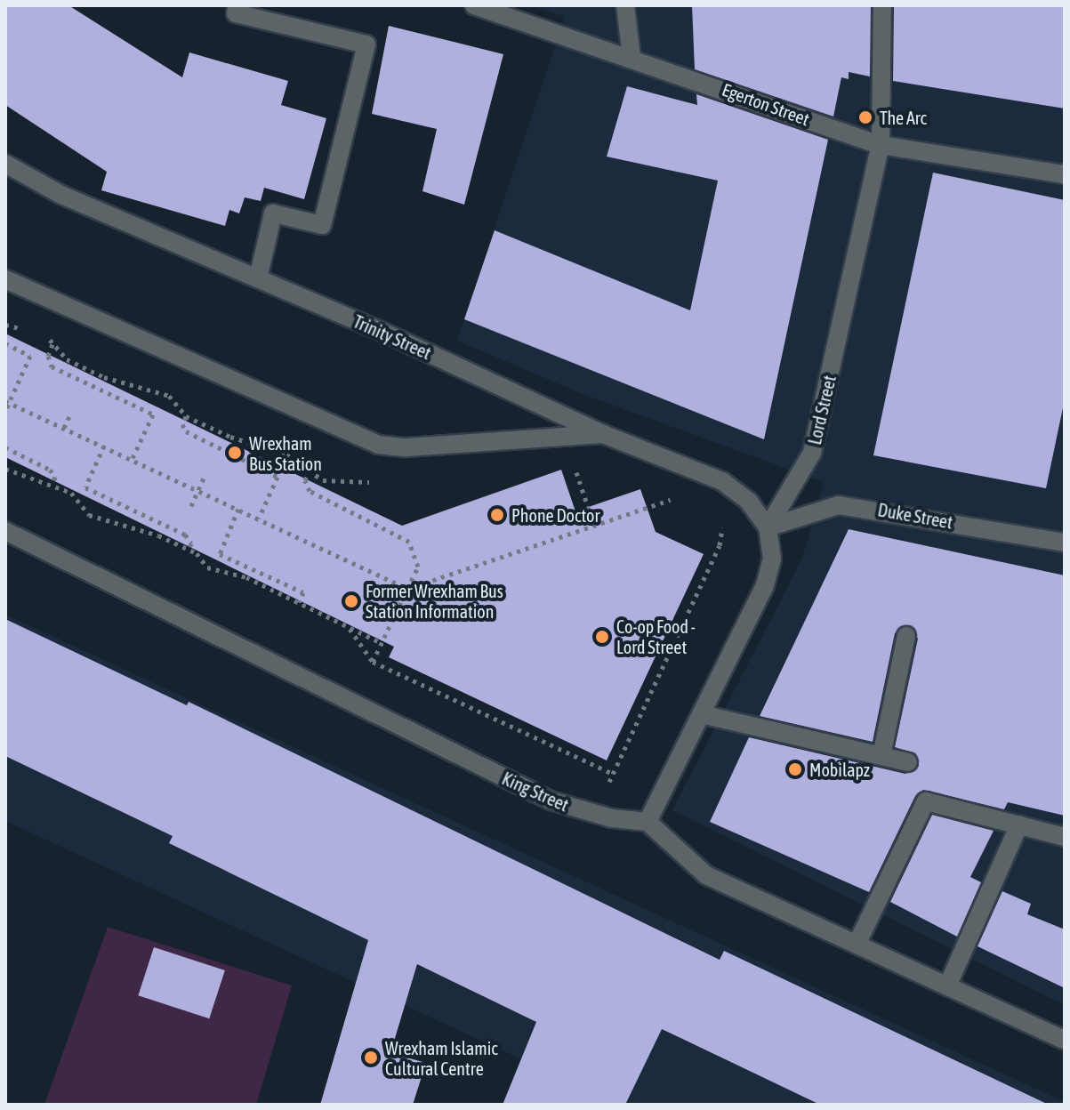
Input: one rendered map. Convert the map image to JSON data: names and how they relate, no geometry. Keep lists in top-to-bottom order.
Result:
{
  "streets": {
    "street": [
      "Egerton Street",
      "Trinity Street",
      "Lord Street",
      "Duke Street",
      "King Street"
    ]
  },
  "crossings": [
    ["Egerton Street", "Lord Street"],
    ["Trinity Street", "Lord Street"],
    ["Trinity Street", "Duke Street"],
    ["Lord Street", "Duke Street"]
  ],
  "places": [
    "The Arc",
    "Wrexham Bus Station",
    "Phone Doctor",
    "Former Wrexham Bus Station Information",
    "Co-op Food - Lord Street",
    "Mobilapz",
    "Wrexham Islamic Cultural Centre"
  ]
}
